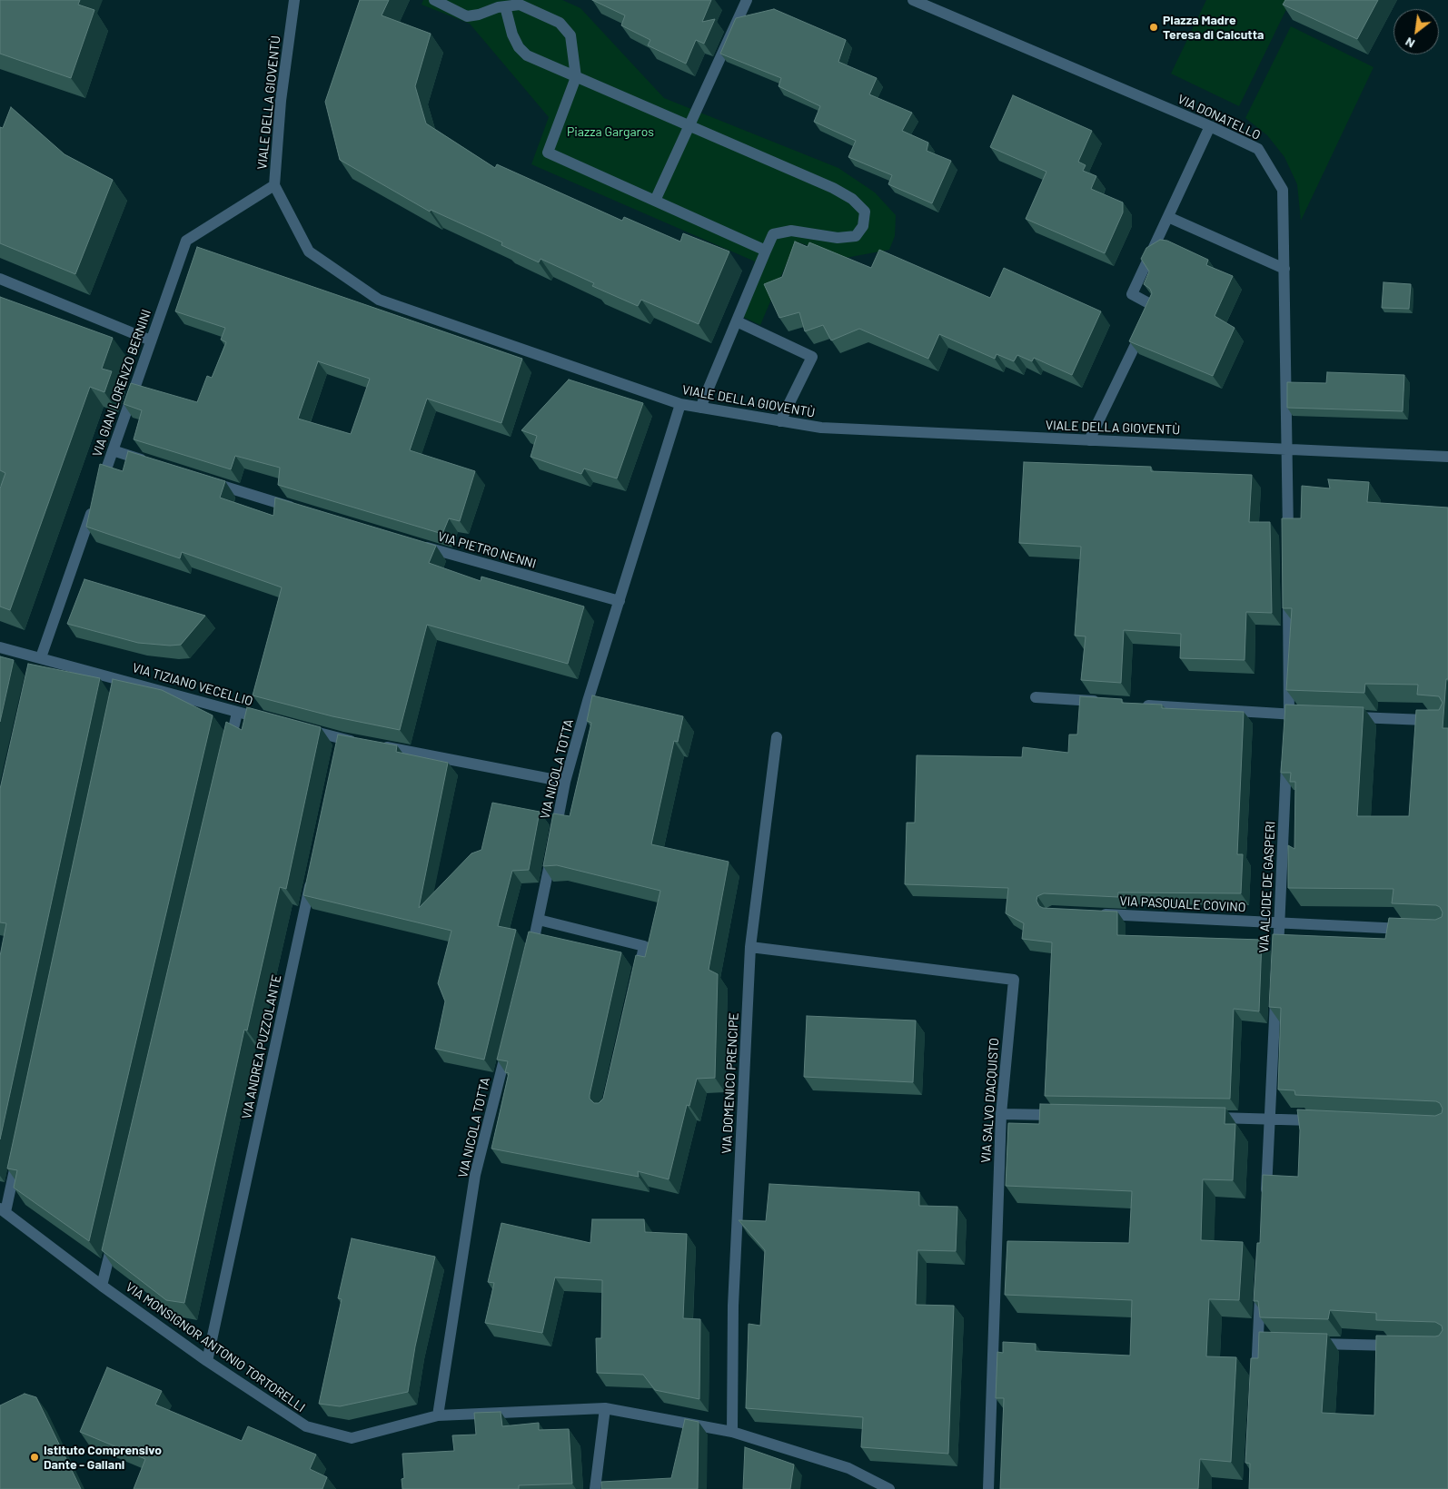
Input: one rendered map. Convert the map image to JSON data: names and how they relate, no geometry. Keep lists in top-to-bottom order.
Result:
{
  "streets": {
    "street": [
      "VIALE DELLA GIOVENTÙ",
      "VIA DONATELLO",
      "VIA GIAN LORENZO BERNINI",
      "VIA PIETRO NENNI",
      "VIA TIZIANO VECELLIO",
      "VIA NICOLA TOTTA",
      "VIA ALCIDE DE GASPERI",
      "VIA PASQUALE COVINO",
      "VIA ANDREA PUZZOLANTE",
      "VIA DOMENICO PRENCIPE",
      "VIA SALVO D'ACQUISTO",
      "VIA MONSIGNOR ANTONIO TORTORELLI"
    ]
  },
  "crossings": [
    ["VIALE DELLA GIOVENTÙ", "VIA DONATELLO"],
    ["VIALE DELLA GIOVENTÙ", "VIA GIAN LORENZO BERNINI"],
    ["VIALE DELLA GIOVENTÙ", "VIA NICOLA TOTTA"],
    ["VIA GIAN LORENZO BERNINI", "VIA TIZIANO VECELLIO"],
    ["VIA PIETRO NENNI", "VIA NICOLA TOTTA"],
    ["VIA NICOLA TOTTA", "VIA MONSIGNOR ANTONIO TORTORELLI"],
    ["VIA ALCIDE DE GASPERI", "VIA PASQUALE COVINO"],
    ["VIA ANDREA PUZZOLANTE", "VIA MONSIGNOR ANTONIO TORTORELLI"],
    ["VIA DOMENICO PRENCIPE", "VIA SALVO D'ACQUISTO"],
    ["VIA DOMENICO PRENCIPE", "VIA MONSIGNOR ANTONIO TORTORELLI"]
  ],
  "parks": ["Piazza Gargaros"],
  "places": ["Piazza Madre Teresa di Calcutta", "Istituto Comprensivo Dante - Galiani"],
  "north": "bottom left"
}
